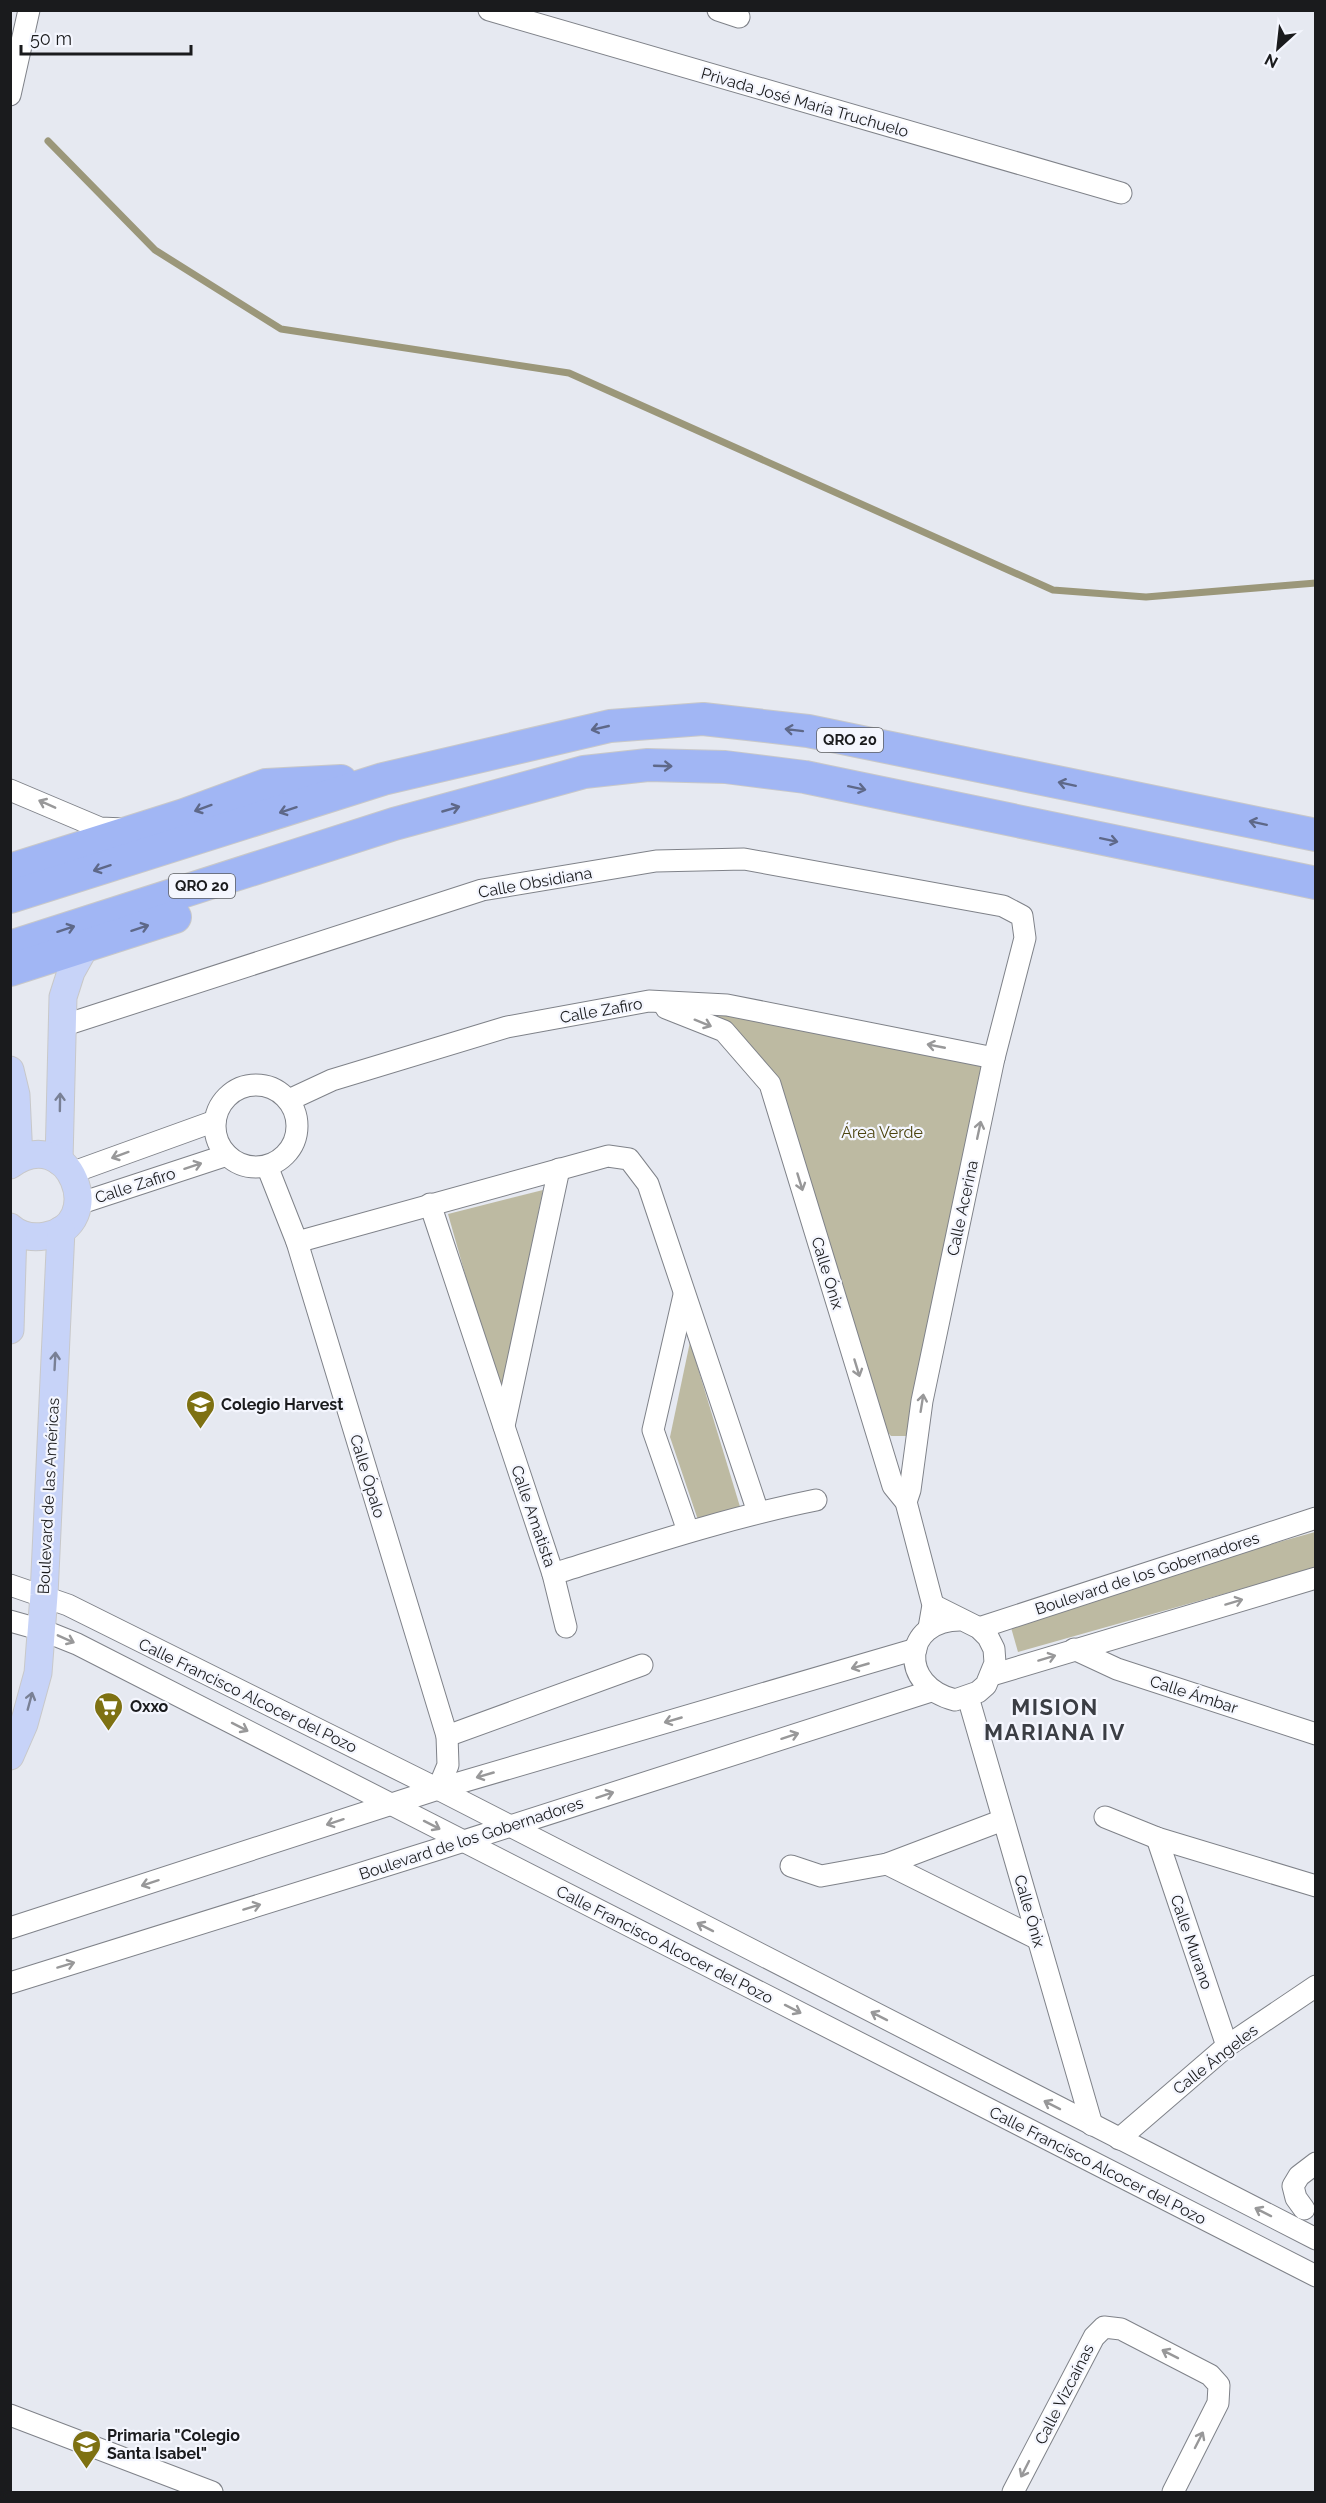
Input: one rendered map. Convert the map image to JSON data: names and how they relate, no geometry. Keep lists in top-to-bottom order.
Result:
{
  "streets": {
    "highway": ["QRO 20"],
    "main road": ["Boulevard de las Américas"],
    "street": [
      "Privada José María Truchuelo",
      "Calle Obsidiana",
      "Calle Zafiro",
      "Calle Acerina",
      "Calle Ónix",
      "Calle Ópalo",
      "Calle Amatista",
      "Boulevard de los Gobernadores",
      "Calle Ámbar",
      "Calle Francisco Alcocer del Pozo",
      "Calle Murano",
      "Calle Ángeles",
      "Calle Vizcaínas"
    ]
  },
  "crossings": [
    ["Calle Obsidiana", "Calle Acerina"],
    ["Calle Zafiro", "Calle Acerina"],
    ["Calle Zafiro", "Calle Ónix"],
    ["Calle Zafiro", "Calle Ópalo"],
    ["Calle Acerina", "Calle Ónix"],
    ["Calle Ónix", "Boulevard de los Gobernadores"],
    ["Calle Ónix", "Calle Francisco Alcocer del Pozo"],
    ["Calle Ópalo", "Calle Francisco Alcocer del Pozo"],
    ["Boulevard de las Américas", "Calle Francisco Alcocer del Pozo"],
    ["Boulevard de los Gobernadores", "Calle Francisco Alcocer del Pozo"],
    ["Calle Francisco Alcocer del Pozo", "Calle Ángeles"],
    ["Calle Murano", "Calle Ángeles"]
  ],
  "one_way": ["Calle Acerina", "Boulevard de las Américas"],
  "districts": ["MISION MARIANA IV"],
  "parks": ["Área Verde"],
  "places": {
    "school or university": ["Colegio Harvest", "Primaria \"Colegio Santa Isabel\""],
    "supermarket": ["Oxxo"]
  },
  "scale_bar": "50 m",
  "north": "bottom left"
}
